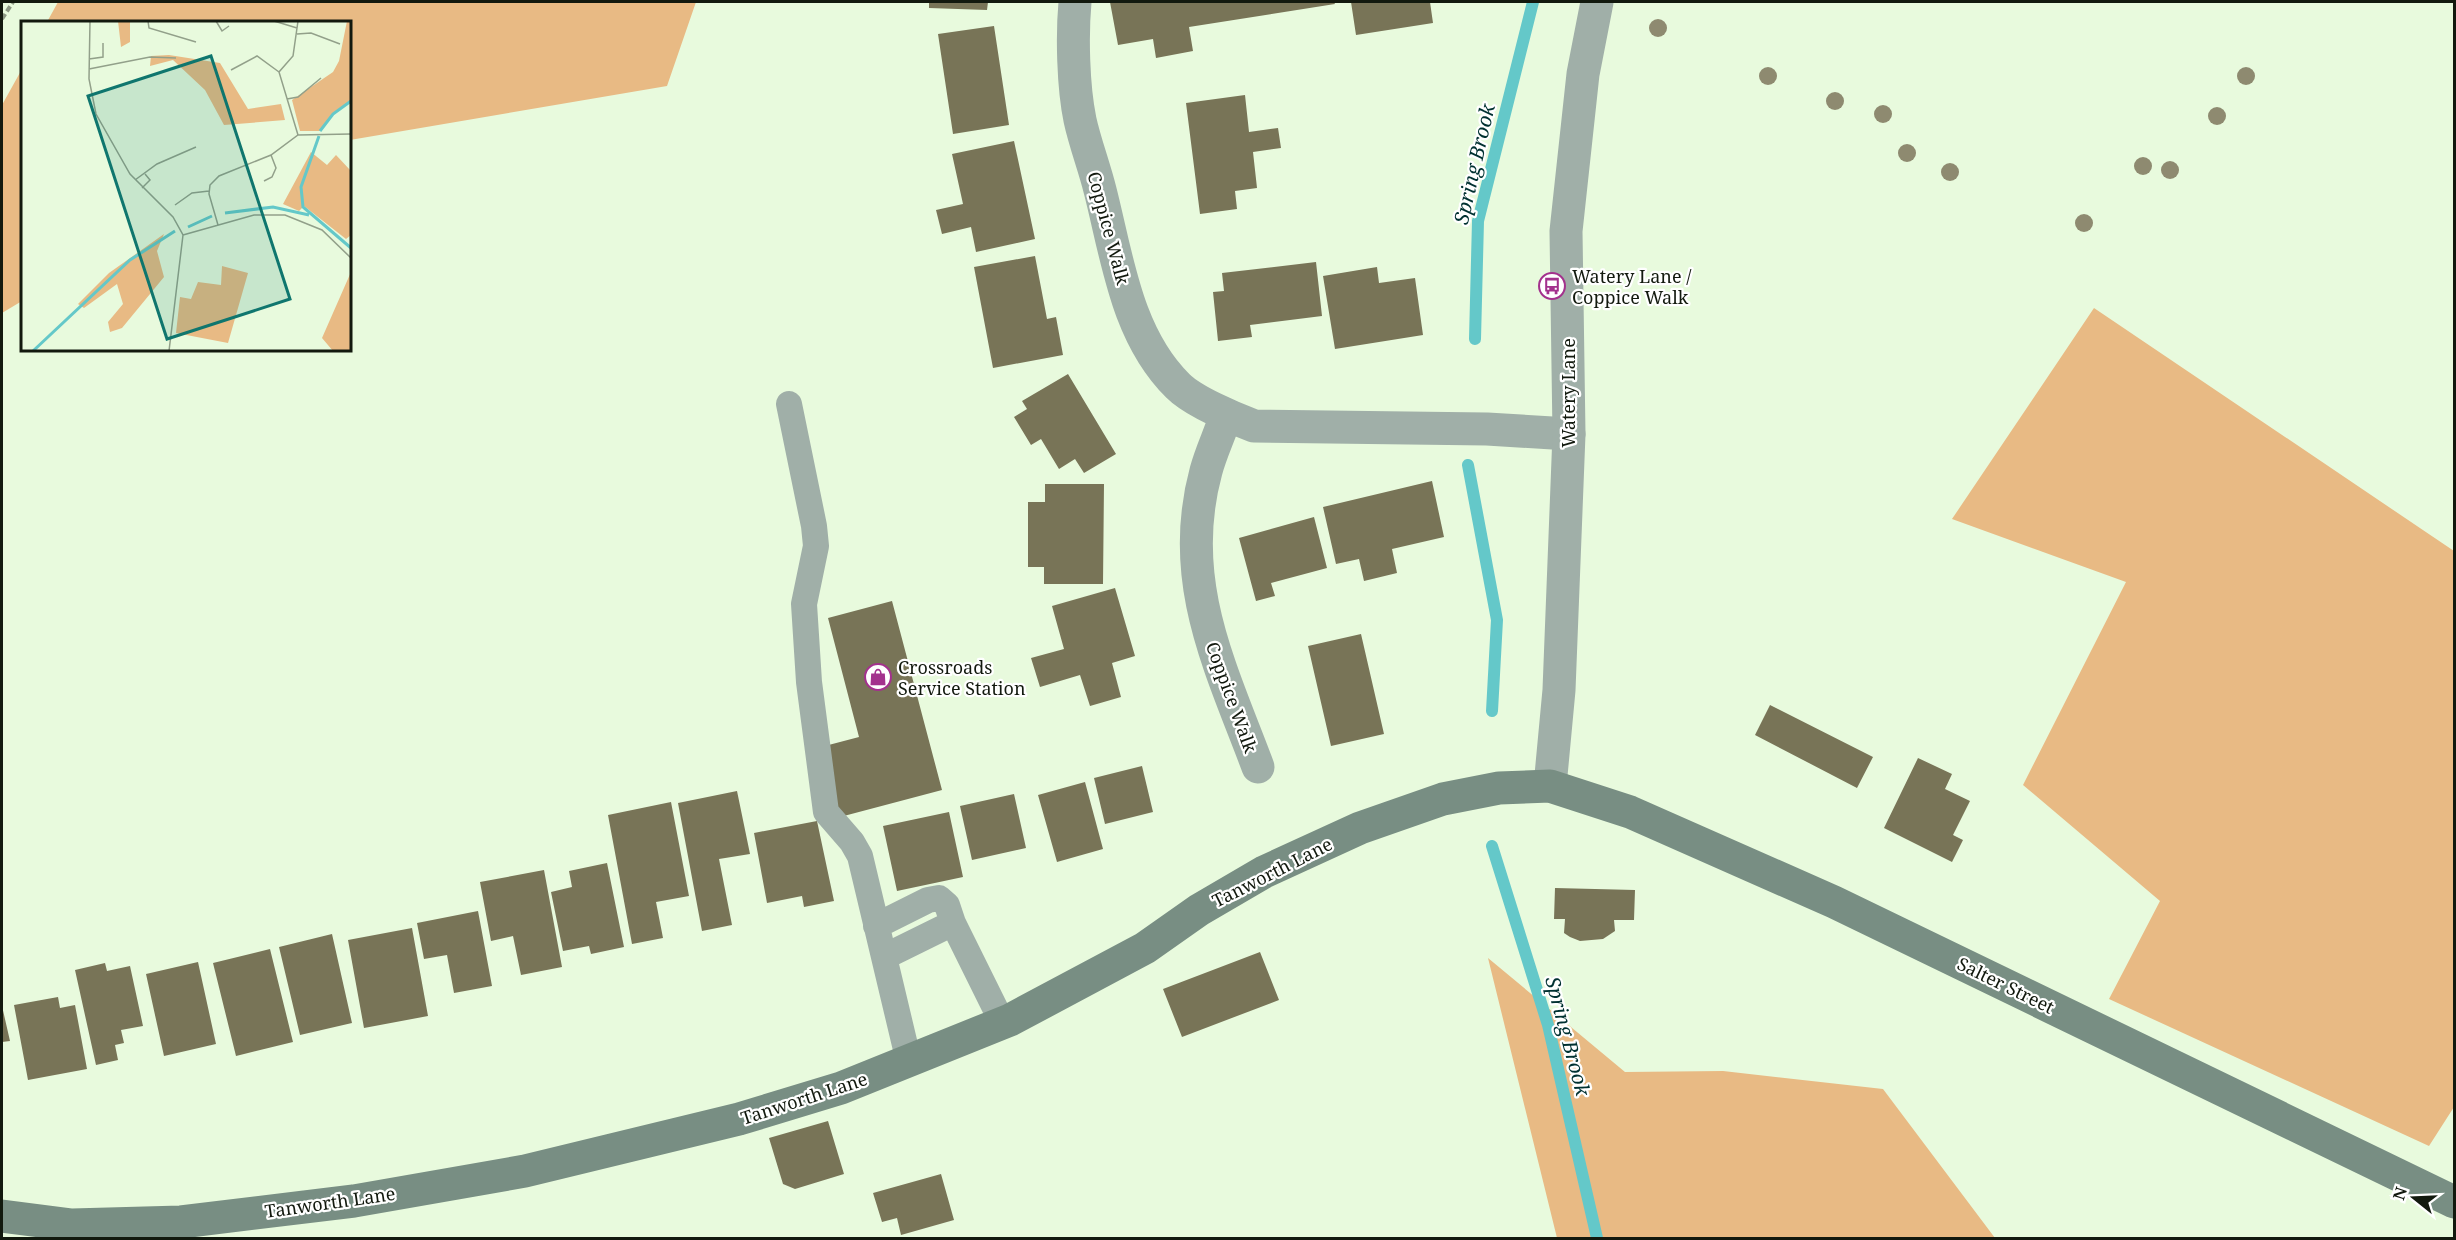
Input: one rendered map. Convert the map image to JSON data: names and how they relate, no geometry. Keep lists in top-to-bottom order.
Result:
{
  "streets": {
    "main road": ["Tanworth Lane", "Salter Street"],
    "street": ["Coppice Walk", "Watery Lane"]
  },
  "crossings": [
    ["Coppice Walk", "Watery Lane"],
    ["Watery Lane", "Tanworth Lane"],
    ["Watery Lane", "Salter Street"],
    ["Tanworth Lane", "Salter Street"]
  ],
  "water": ["Spring Brook"],
  "places": {
    "bus stop": ["Watery Lane / Coppice Walk"],
    "shop": ["Crossroads Service Station"]
  },
  "north": "left"
}
